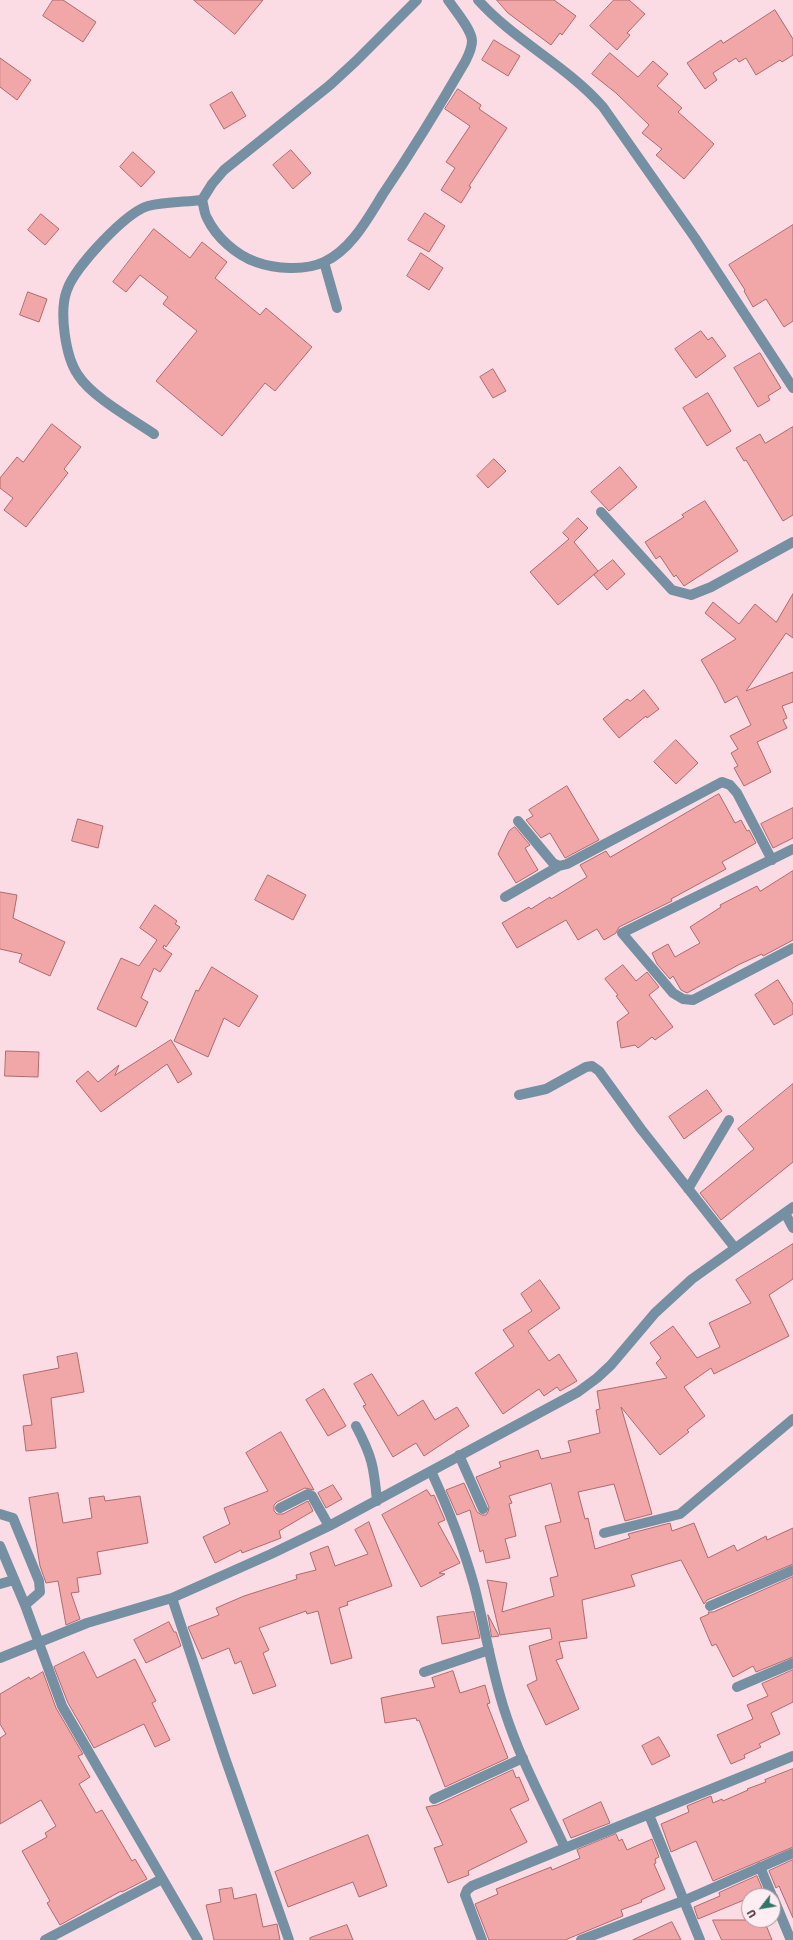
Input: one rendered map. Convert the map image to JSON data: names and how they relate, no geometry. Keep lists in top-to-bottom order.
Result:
{
  "north": "bottom left"
}
